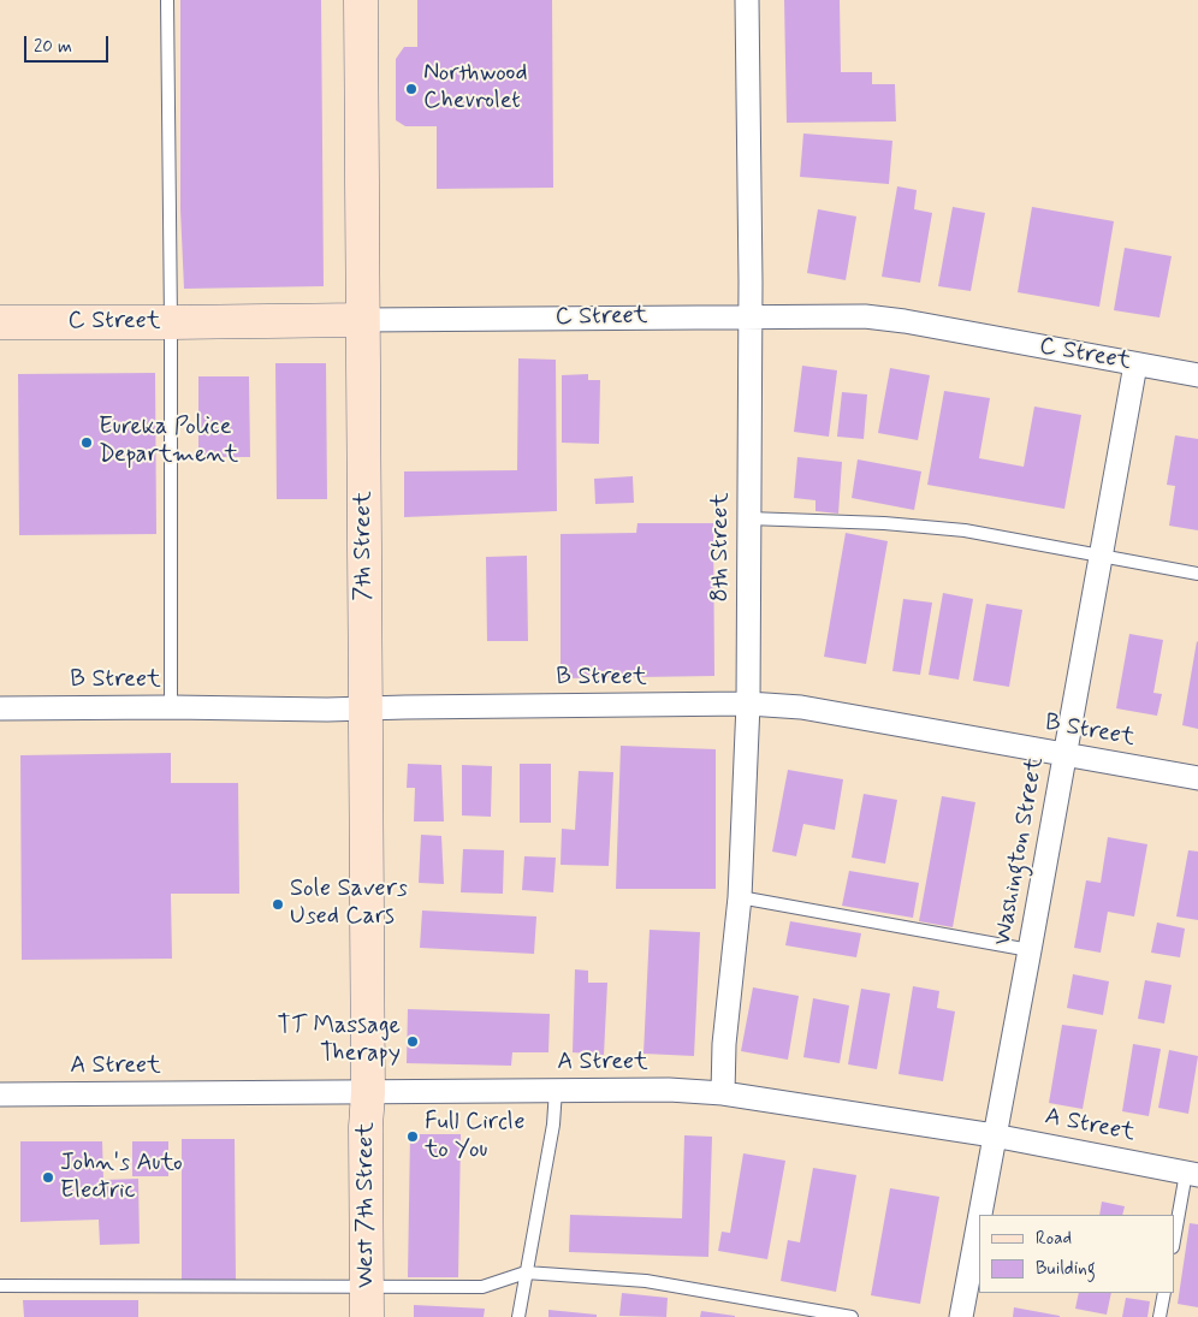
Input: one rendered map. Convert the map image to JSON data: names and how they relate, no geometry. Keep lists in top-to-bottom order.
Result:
{
  "streets": {
    "street": [
      "C Street",
      "7th Street",
      "8th Street",
      "B Street",
      "Washington Street",
      "A Street",
      "West 7th Street"
    ]
  },
  "crossings": [
    ["C Street", "7th Street"],
    ["C Street", "8th Street"],
    ["C Street", "Washington Street"],
    ["7th Street", "B Street"],
    ["7th Street", "A Street"],
    ["7th Street", "West 7th Street"],
    ["8th Street", "B Street"],
    ["8th Street", "A Street"],
    ["B Street", "Washington Street"],
    ["Washington Street", "A Street"],
    ["A Street", "West 7th Street"]
  ],
  "places": [
    "Northwood Chevrolet",
    "Eureka Police Department",
    "Sole Savers Used Cars",
    "TT Massage Therapy",
    "Full Circle to You",
    "John's Auto Electric"
  ],
  "legend": ["Road", "Building"],
  "scale_bar": "20 m"
}
